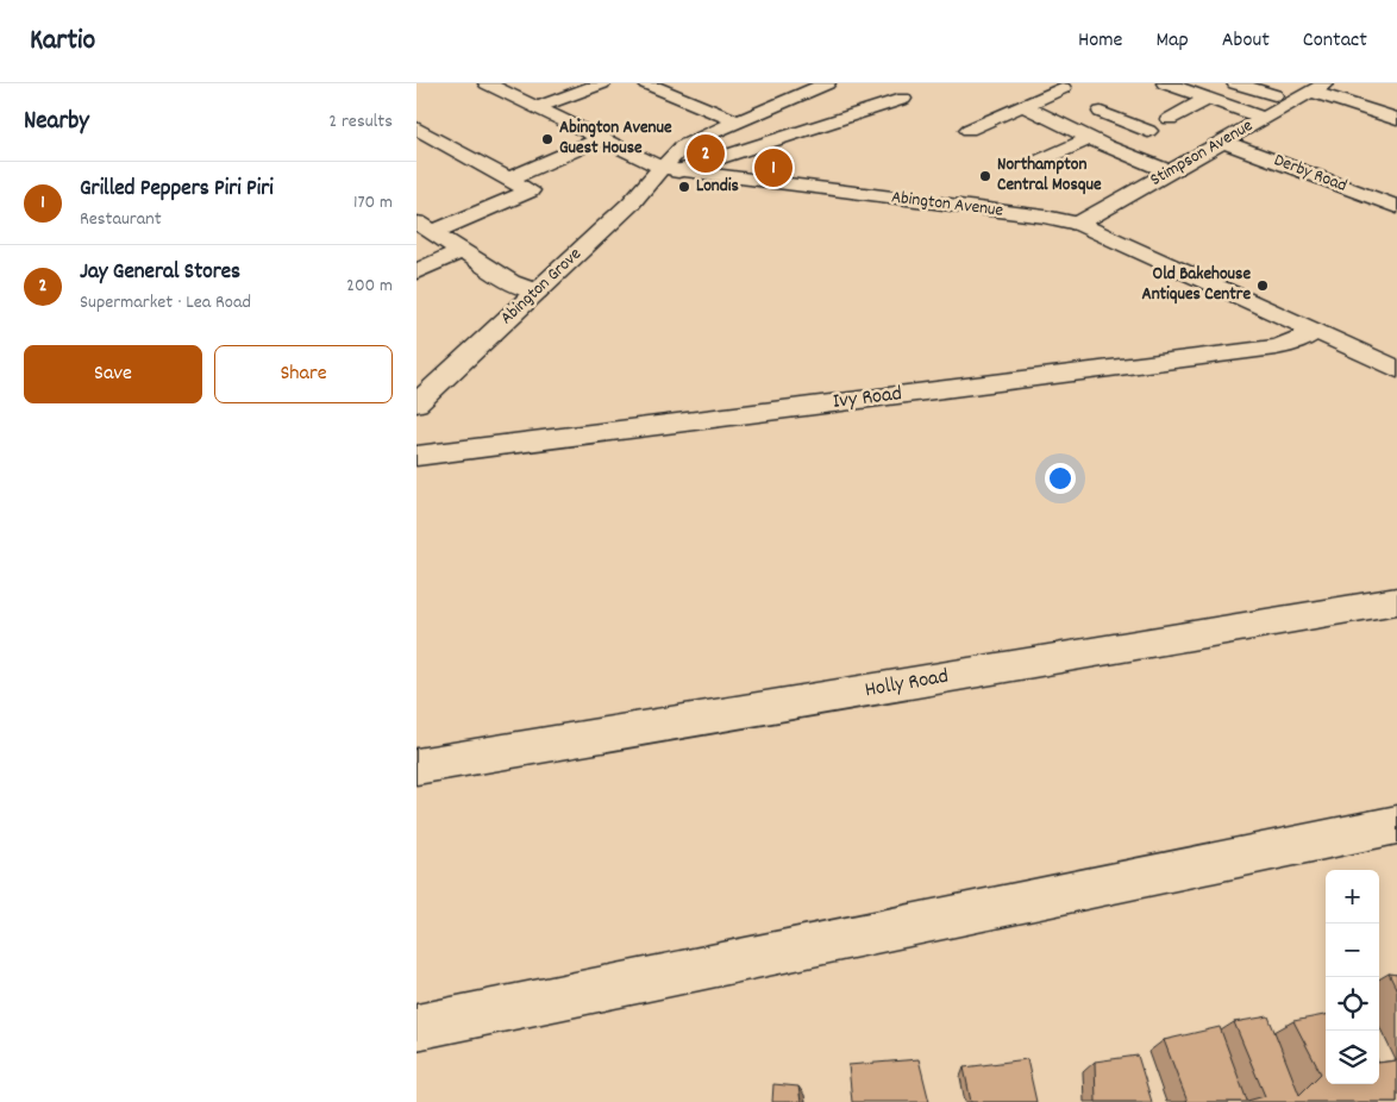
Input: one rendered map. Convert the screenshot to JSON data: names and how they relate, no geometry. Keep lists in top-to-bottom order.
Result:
{
  "streets": {
    "street": [
      "Stimpson Avenue",
      "Derby Road",
      "Abington Avenue",
      "Abington Grove",
      "Ivy Road",
      "Holly Road"
    ]
  },
  "crossings": [
    ["Stimpson Avenue", "Derby Road"],
    ["Stimpson Avenue", "Abington Avenue"],
    ["Abington Avenue", "Abington Grove"],
    ["Abington Avenue", "Ivy Road"]
  ],
  "places": [
    "Abington Avenue Guest House",
    "Northampton Central Mosque",
    "Londis",
    "Old Bakehouse Antiques Centre"
  ],
  "page": {
    "header": "Kartio",
    "nav": [
      "Home",
      "Map",
      "About",
      "Contact"
    ],
    "heading": ["Nearby", "2 results"],
    "pins": ["2", "1"],
    "list": [
      {
        "mark": "1",
        "name": "Grilled Peppers Piri Piri",
        "note": "Restaurant",
        "value": "170 m"
      },
      {
        "mark": "2",
        "name": "Jay General Stores",
        "note": "Supermarket · Lea Road",
        "value": "200 m"
      }
    ],
    "buttons": ["Save", "Share"],
    "map_buttons": ["+", "−"]
  }
}
